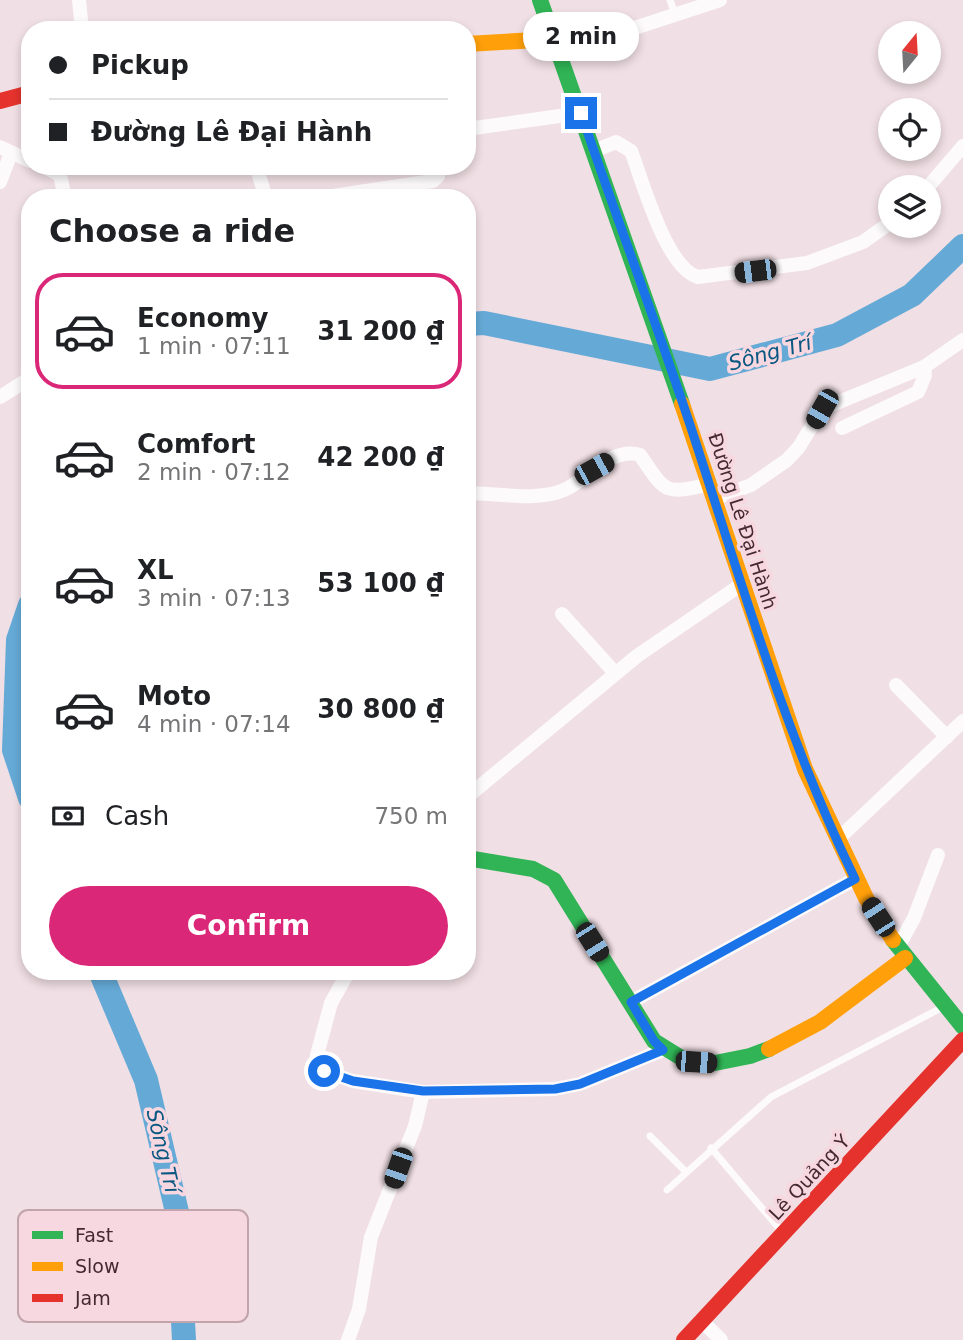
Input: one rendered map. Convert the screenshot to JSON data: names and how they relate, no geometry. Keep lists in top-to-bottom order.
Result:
{
  "streets": {
    "main road": ["Đường Lê Đại Hành", "Lê Quảng Ý"]
  },
  "water": ["Sông Trí"],
  "legend": ["Fast", "Slow", "Jam"],
  "north": "top",
  "page": {
    "bubble": "2 min",
    "banner": ["Pickup", "Đường Lê Đại Hành"],
    "heading": "Choose a ride",
    "list": [
      {
        "name": "Economy",
        "note": "1 min · 07:11",
        "value": "31 200 ₫"
      },
      {
        "name": "Comfort",
        "note": "2 min · 07:12",
        "value": "42 200 ₫"
      },
      {
        "name": "XL",
        "note": "3 min · 07:13",
        "value": "53 100 ₫"
      },
      {
        "name": "Moto",
        "note": "4 min · 07:14",
        "value": "30 800 ₫"
      }
    ],
    "pay": ["Cash", "750 m"],
    "buttons": "Confirm"
  }
}
